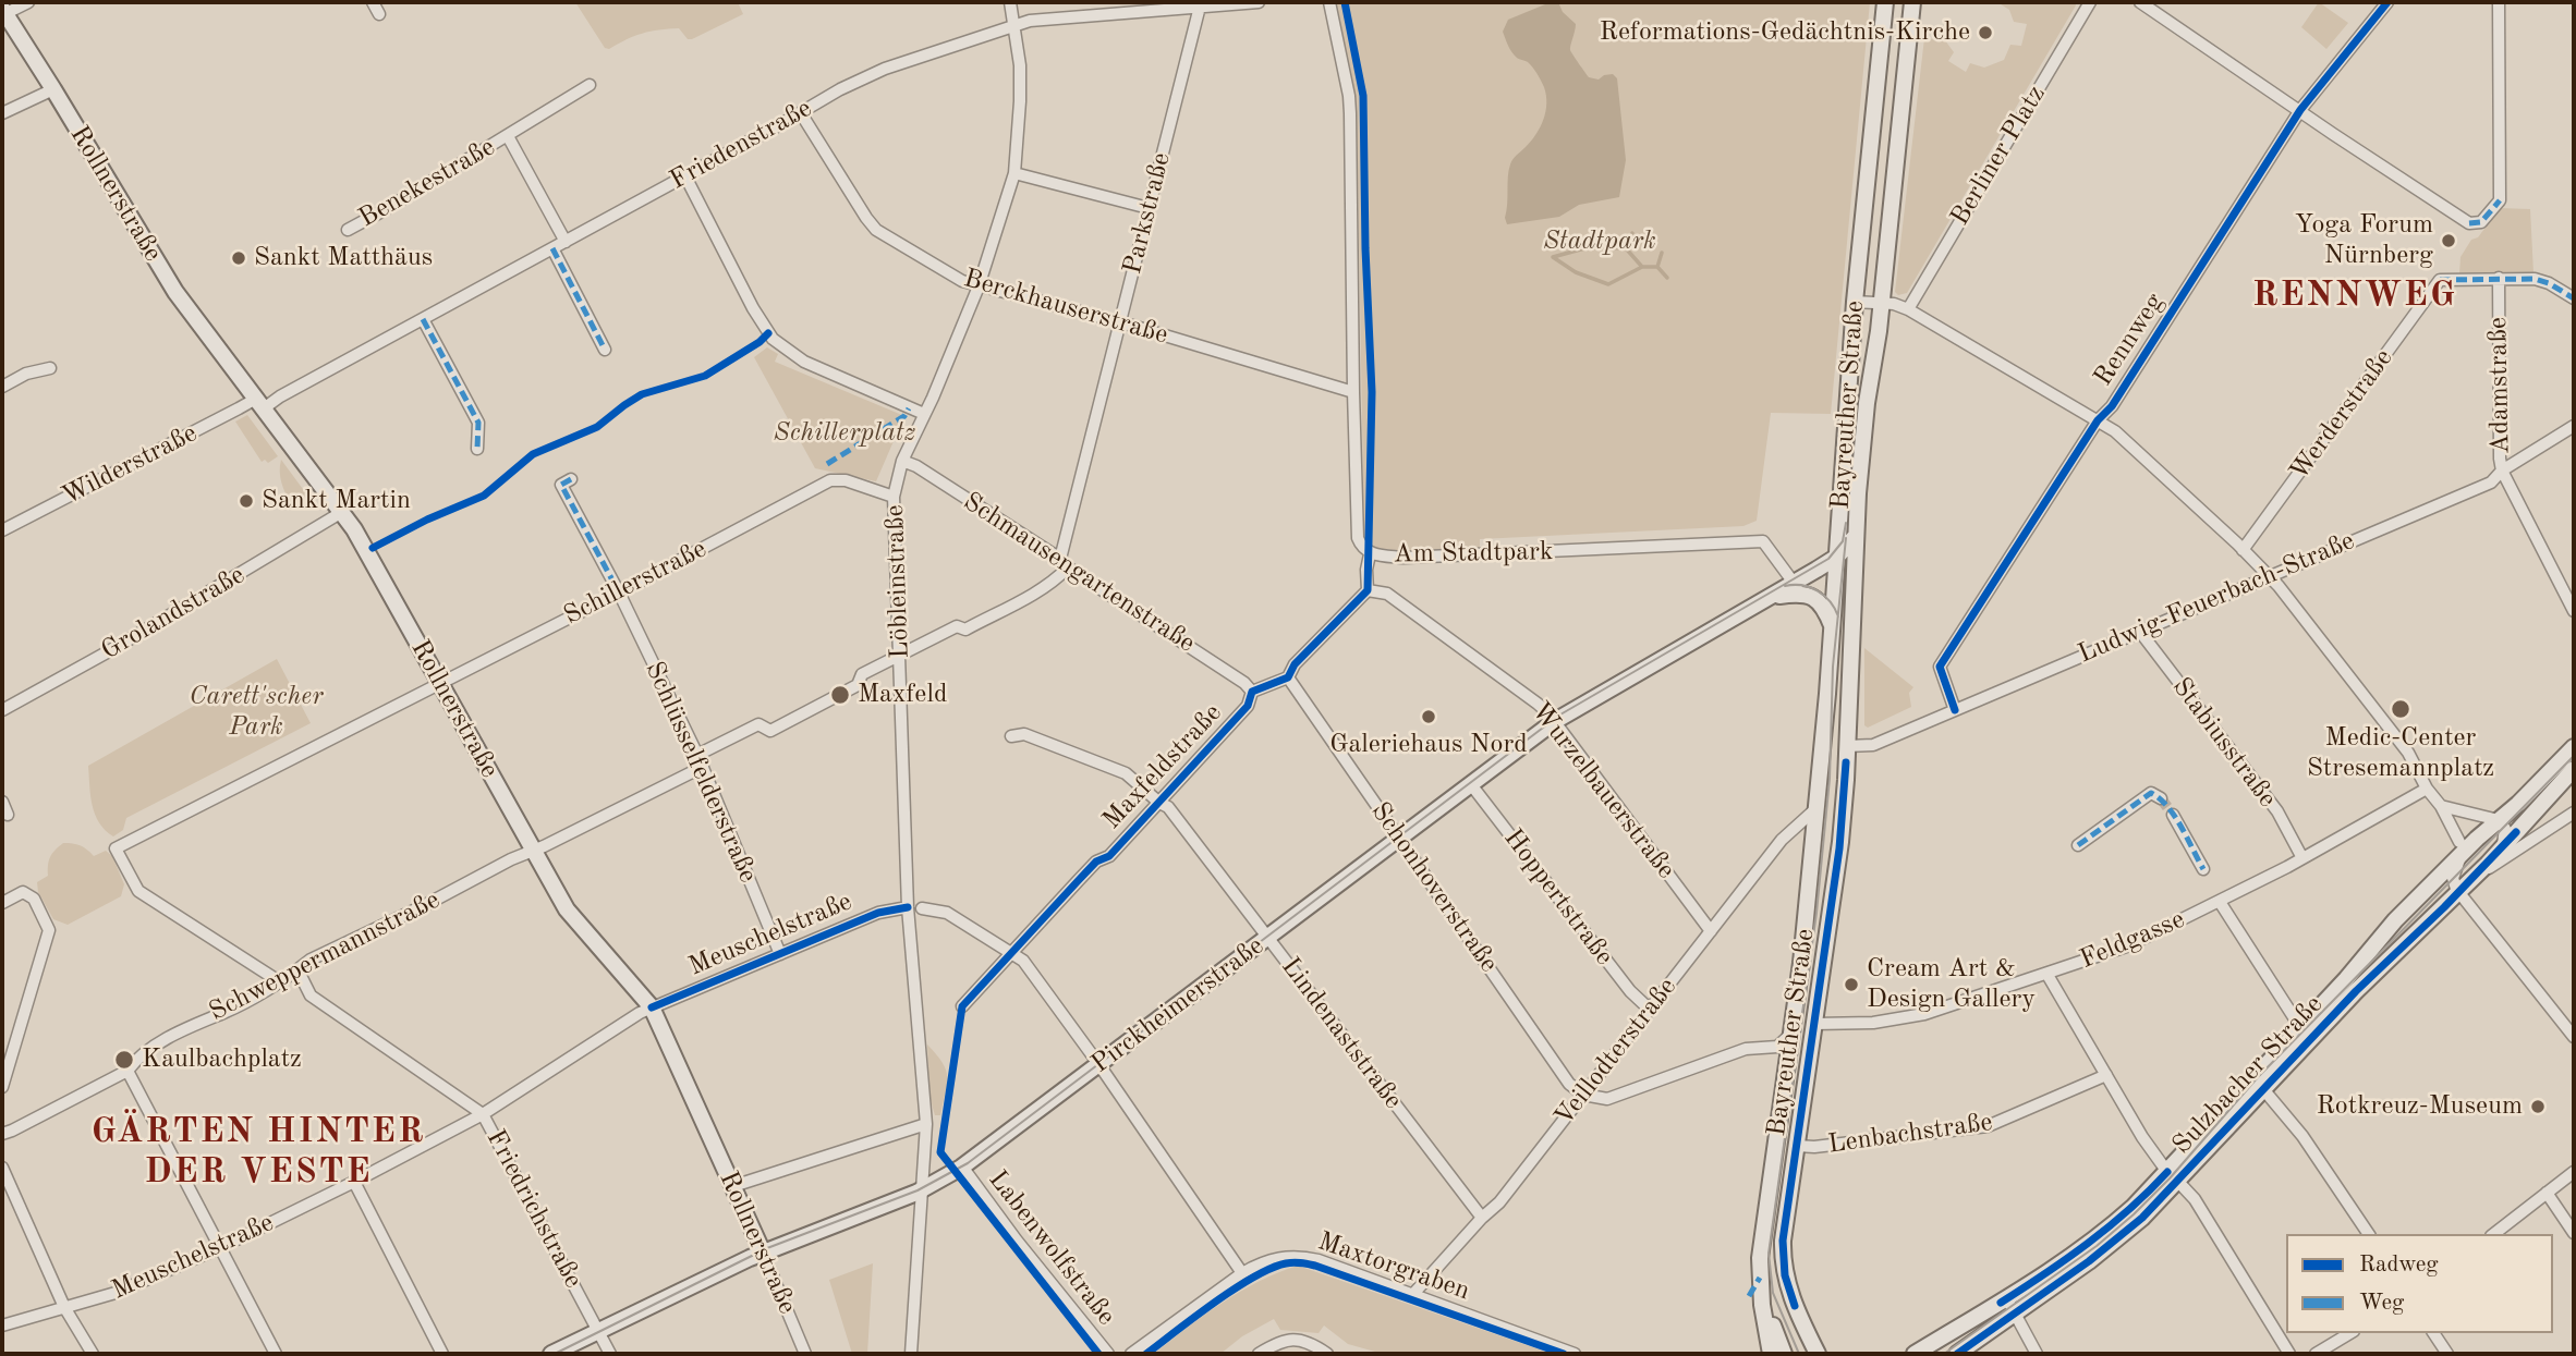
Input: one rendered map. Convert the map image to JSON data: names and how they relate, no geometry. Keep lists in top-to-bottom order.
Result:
{
  "streets": {
    "main road": [
      "Rollnerstraße",
      "Bayreuther Straße",
      "Pirckheimerstraße",
      "Sulzbacher Straße"
    ],
    "street": [
      "Friedenstraße",
      "Berliner Platz",
      "Benekestraße",
      "Parkstraße",
      "Berckhauserstraße",
      "Rennweg",
      "Adamstraße",
      "Werderstraße",
      "Wilderstraße",
      "Am Stadtpark",
      "Schmausengartenstraße",
      "Löbleinstraße",
      "Schillerstraße",
      "Ludwig-Feuerbach-Straße",
      "Grolandstraße",
      "Stabiusstraße",
      "Maxfeldstraße",
      "Schlüsselfelderstraße",
      "Wurzelbauerstraße",
      "Schonhoverstraße",
      "Hoppertstraße",
      "Meuschelstraße",
      "Feldgasse",
      "Schweppermannstraße",
      "Lindenaststraße",
      "Veillodterstraße",
      "Lenbachstraße",
      "Friedrichstraße",
      "Labenwolfstraße",
      "Maxtorgraben"
    ]
  },
  "crossings": [
    ["Friedenstraße", "Benekestraße"],
    ["Friedenstraße", "Rollnerstraße"],
    ["Friedenstraße", "Parkstraße"],
    ["Friedenstraße", "Berckhauserstraße"],
    ["Friedenstraße", "Wilderstraße"],
    ["Friedenstraße", "Löbleinstraße"],
    ["Rollnerstraße", "Wilderstraße"],
    ["Rollnerstraße", "Schillerstraße"],
    ["Rollnerstraße", "Grolandstraße"],
    ["Rollnerstraße", "Meuschelstraße"],
    ["Rollnerstraße", "Schweppermannstraße"],
    ["Rollnerstraße", "Pirckheimerstraße"],
    ["Parkstraße", "Berckhauserstraße"],
    ["Parkstraße", "Schmausengartenstraße"],
    ["Berckhauserstraße", "Am Stadtpark"],
    ["Berckhauserstraße", "Löbleinstraße"],
    ["Rennweg", "Ludwig-Feuerbach-Straße"],
    ["Adamstraße", "Werderstraße"],
    ["Adamstraße", "Ludwig-Feuerbach-Straße"],
    ["Bayreuther Straße", "Ludwig-Feuerbach-Straße"],
    ["Bayreuther Straße", "Feldgasse"],
    ["Bayreuther Straße", "Pirckheimerstraße"],
    ["Bayreuther Straße", "Veillodterstraße"],
    ["Bayreuther Straße", "Lenbachstraße"],
    ["Am Stadtpark", "Pirckheimerstraße"],
    ["Schmausengartenstraße", "Löbleinstraße"],
    ["Schmausengartenstraße", "Maxfeldstraße"],
    ["Löbleinstraße", "Schillerstraße"],
    ["Löbleinstraße", "Meuschelstraße"],
    ["Löbleinstraße", "Schweppermannstraße"],
    ["Schillerstraße", "Schlüsselfelderstraße"],
    ["Schillerstraße", "Schweppermannstraße"],
    ["Ludwig-Feuerbach-Straße", "Stabiusstraße"],
    ["Stabiusstraße", "Feldgasse"],
    ["Maxfeldstraße", "Schonhoverstraße"],
    ["Maxfeldstraße", "Lindenaststraße"],
    ["Schlüsselfelderstraße", "Meuschelstraße"],
    ["Schlüsselfelderstraße", "Schweppermannstraße"],
    ["Wurzelbauerstraße", "Pirckheimerstraße"],
    ["Wurzelbauerstraße", "Veillodterstraße"],
    ["Schonhoverstraße", "Pirckheimerstraße"],
    ["Schonhoverstraße", "Veillodterstraße"],
    ["Hoppertstraße", "Pirckheimerstraße"],
    ["Hoppertstraße", "Veillodterstraße"],
    ["Meuschelstraße", "Friedrichstraße"],
    ["Schweppermannstraße", "Friedrichstraße"],
    ["Pirckheimerstraße", "Lindenaststraße"],
    ["Pirckheimerstraße", "Friedrichstraße"],
    ["Pirckheimerstraße", "Labenwolfstraße"],
    ["Lindenaststraße", "Veillodterstraße"],
    ["Veillodterstraße", "Maxtorgraben"]
  ],
  "districts": ["RENNWEG", "GÄRTEN HINTER DER VESTE"],
  "parks": ["Stadtpark", "Schillerplatz", "Carett'scher Park"],
  "places": [
    "Reformations-Gedächtnis-Kirche",
    "Yoga Forum Nürnberg",
    "Sankt Matthäus",
    "Sankt Martin",
    "Maxfeld",
    "Medic-Center Stresemannplatz",
    "Galeriehaus Nord",
    "Cream Art & Design Gallery",
    "Kaulbachplatz",
    "Rotkreuz-Museum"
  ],
  "legend": ["Radweg", "Weg"]
}
